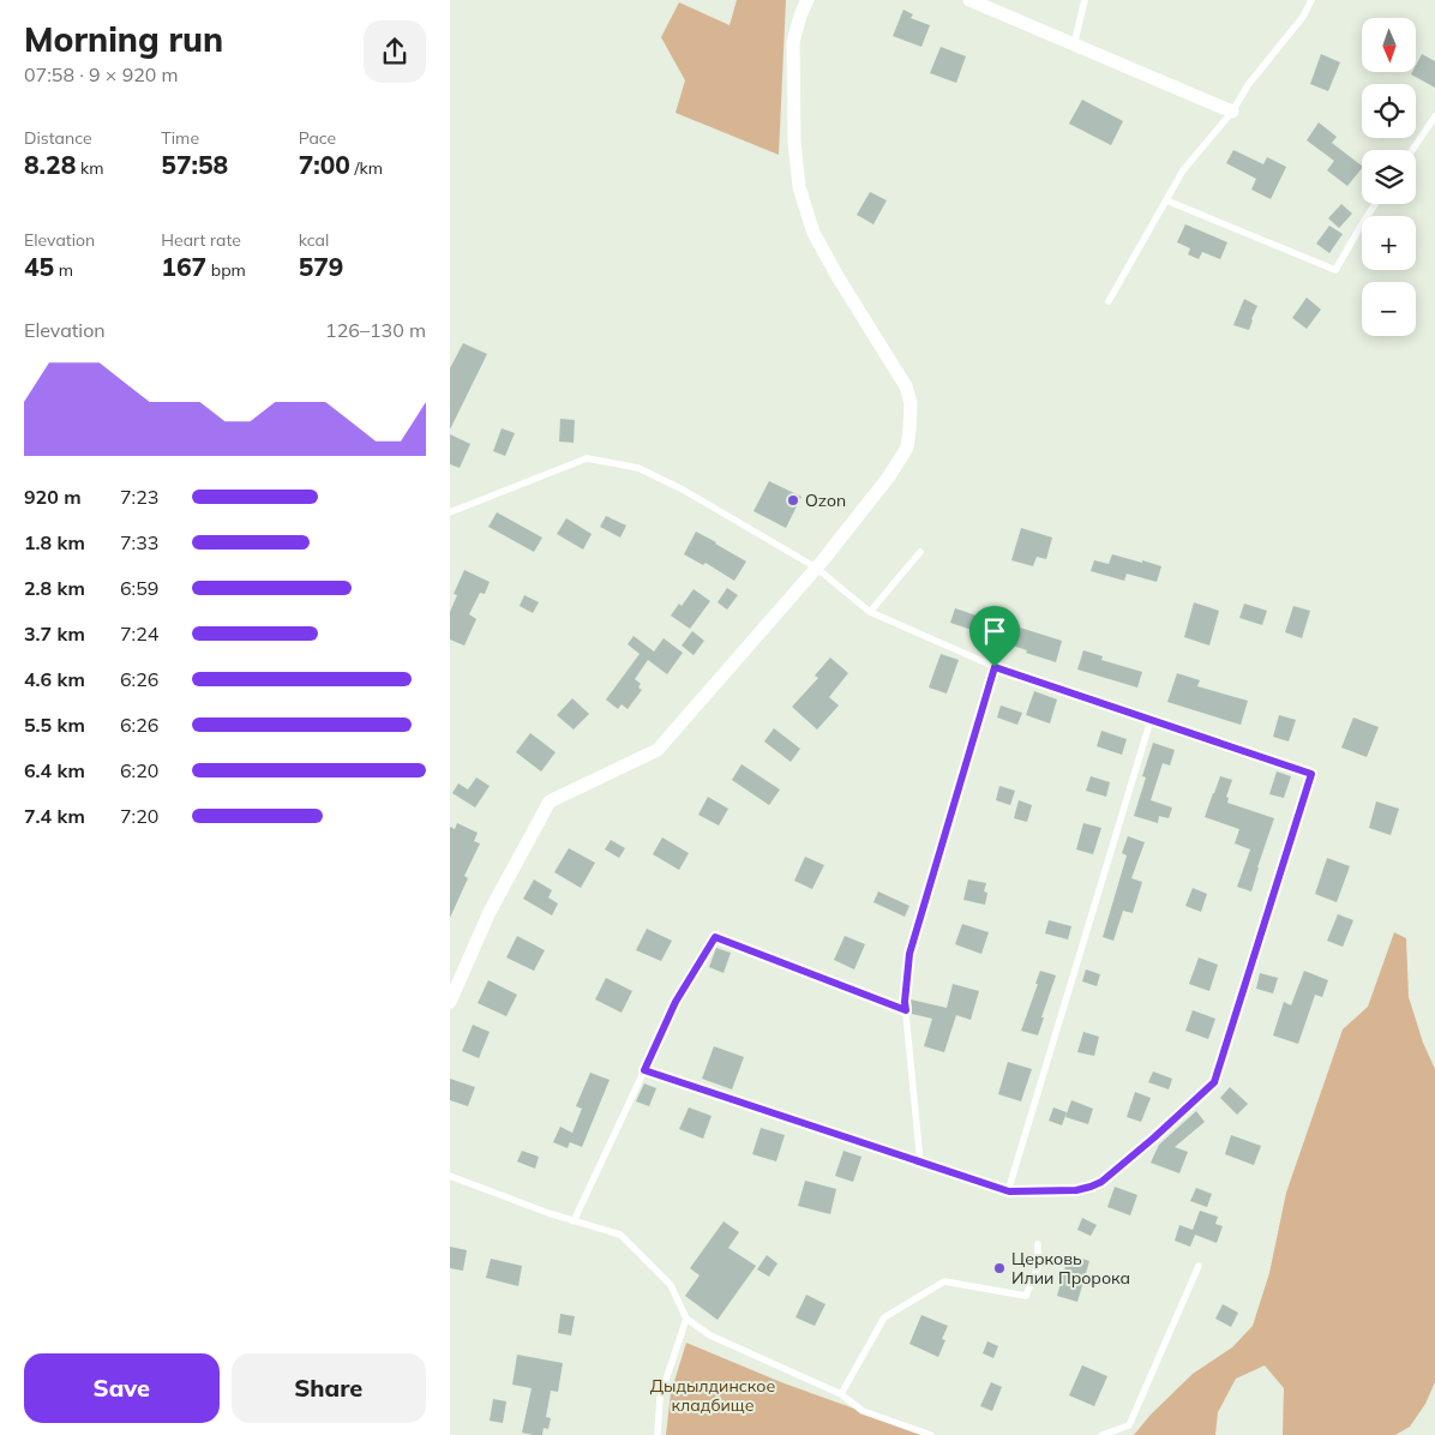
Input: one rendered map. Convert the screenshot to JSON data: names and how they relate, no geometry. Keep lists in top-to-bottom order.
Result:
{
  "parks": ["Дыдылдинское кладбище"],
  "places": ["Ozon", "Церковь Илии Пророка"],
  "north": "bottom",
  "page": {
    "heading": ["Morning run", "07:58 · 9 × 920 m"],
    "map_buttons": ["+", "−"],
    "stats": [
      ["Distance", "8.28 km"],
      ["Time", "57:58"],
      ["Pace", "7:00 /km"],
      ["Elevation", "45 m"],
      ["Heart rate", "167 bpm"],
      ["kcal", "579"]
    ],
    "chart": ["Elevation", "126–130 m"],
    "list": [
      {
        "name": "920 m",
        "note": "7:23"
      },
      {
        "name": "1.8 km",
        "note": "7:33"
      },
      {
        "name": "2.8 km",
        "note": "6:59"
      },
      {
        "name": "3.7 km",
        "note": "7:24"
      },
      {
        "name": "4.6 km",
        "note": "6:26"
      },
      {
        "name": "5.5 km",
        "note": "6:26"
      },
      {
        "name": "6.4 km",
        "note": "6:20"
      },
      {
        "name": "7.4 km",
        "note": "7:20"
      }
    ],
    "buttons": ["Save", "Share"]
  }
}
